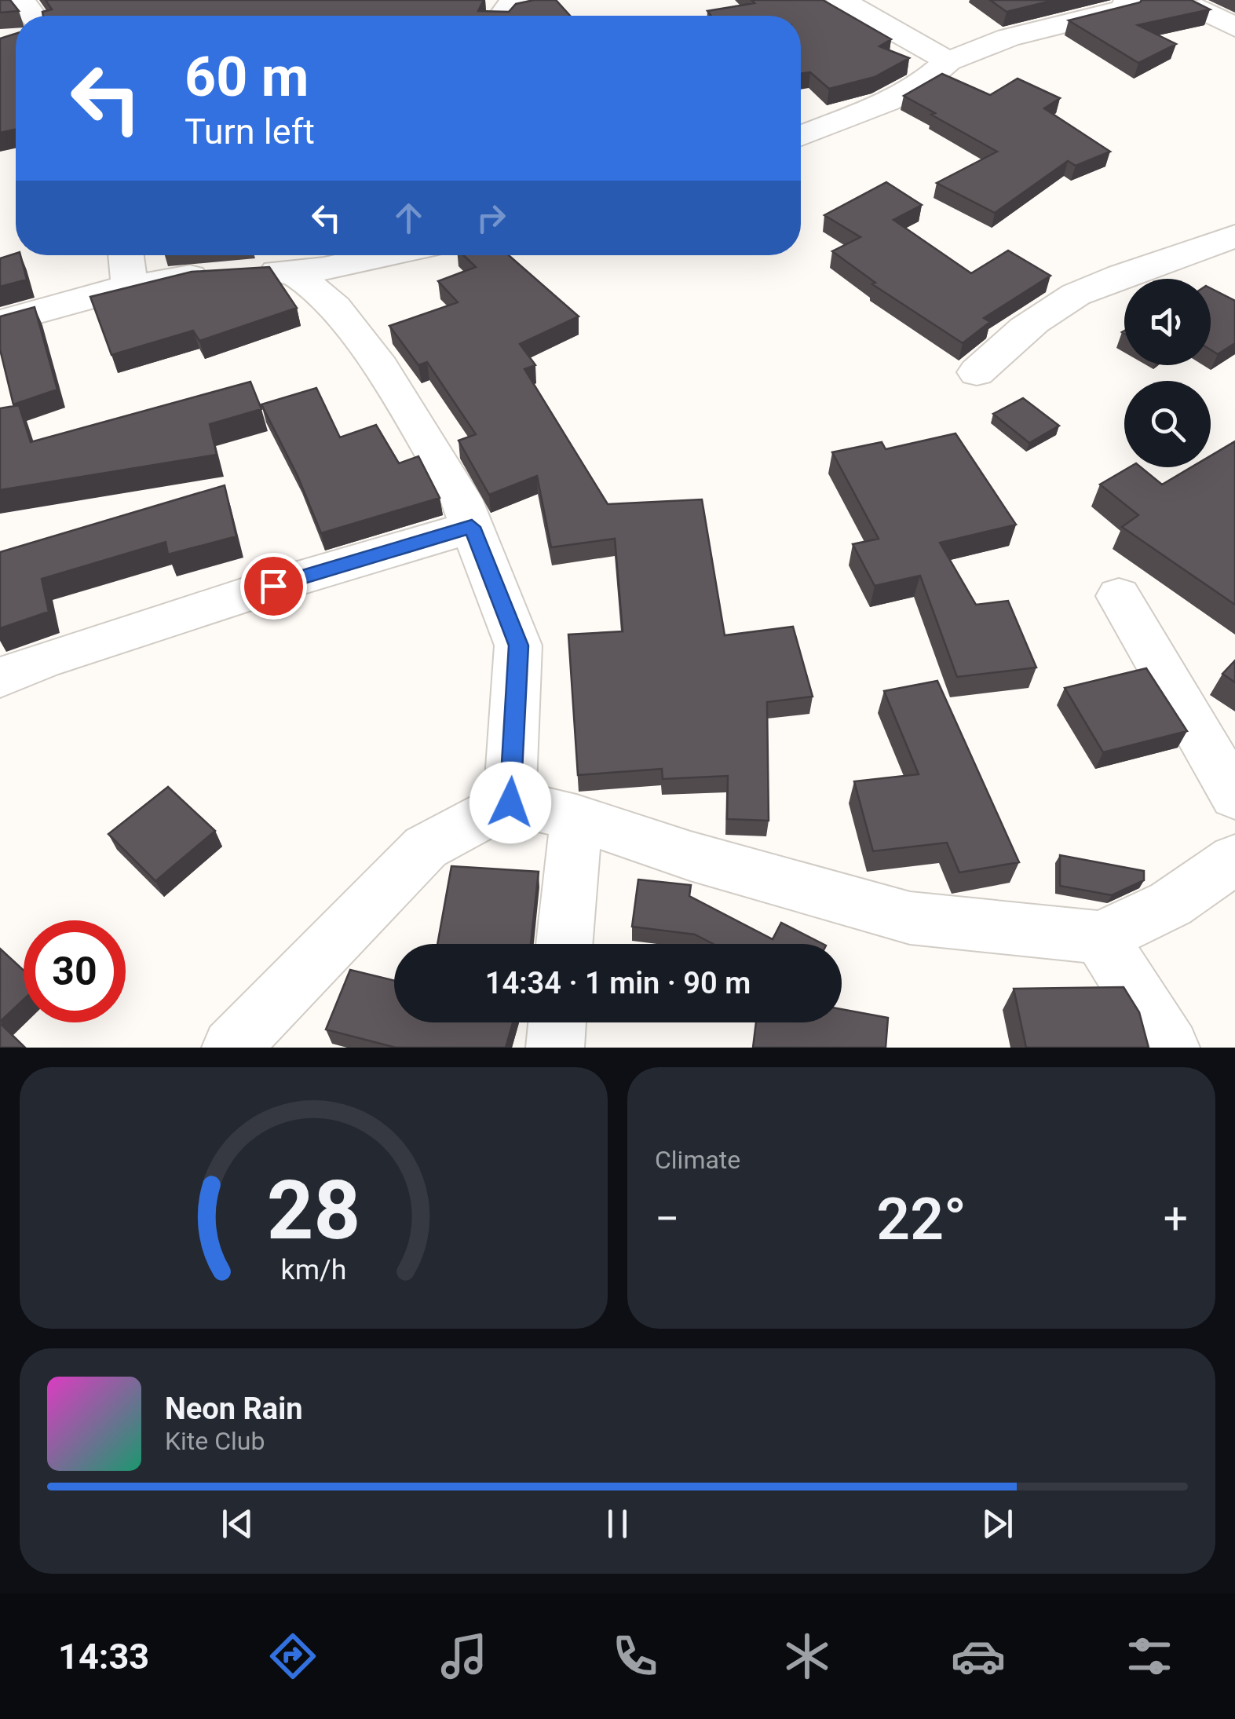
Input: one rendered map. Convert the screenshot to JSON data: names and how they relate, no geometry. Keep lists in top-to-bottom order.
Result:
{
  "page": {
    "turn": ["60 m", "Turn left"],
    "limit": "30",
    "trip": "14:34 · 1 min · 90 m",
    "tile": "Climate",
    "heat": ["−", "22°", "+"],
    "song": ["Neon Rain", "Kite Club"],
    "tabs": "14:33",
    "gauge": ["28", "km/h"]
  }
}
